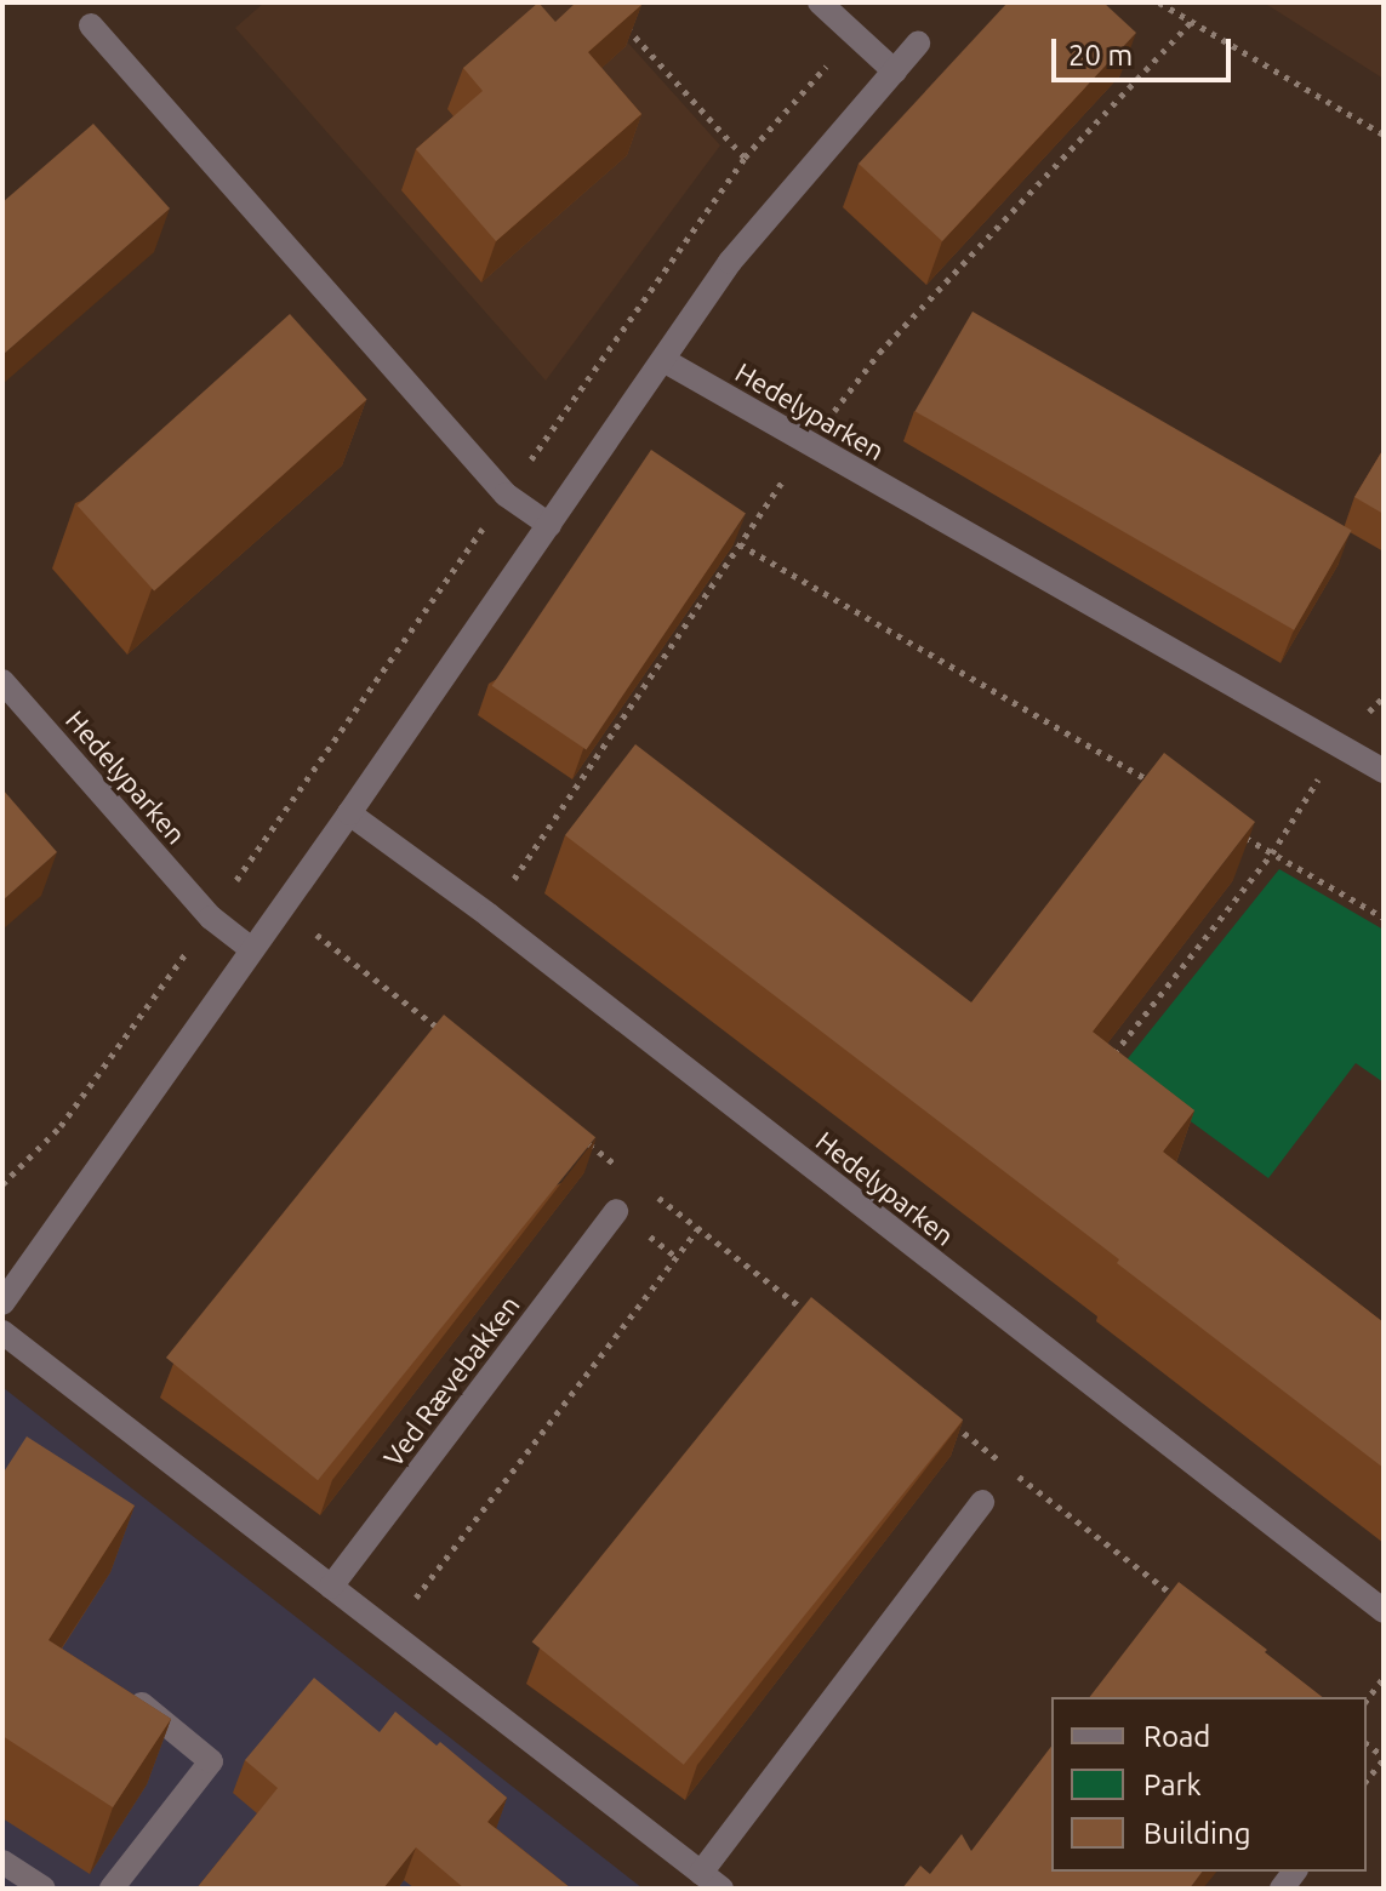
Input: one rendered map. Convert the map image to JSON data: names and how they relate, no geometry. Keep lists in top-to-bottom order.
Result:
{
  "streets": {
    "street": ["Hedelyparken", "Ved Rævebakken"]
  },
  "legend": ["Road", "Park", "Building"],
  "scale_bar": "20 m"
}
